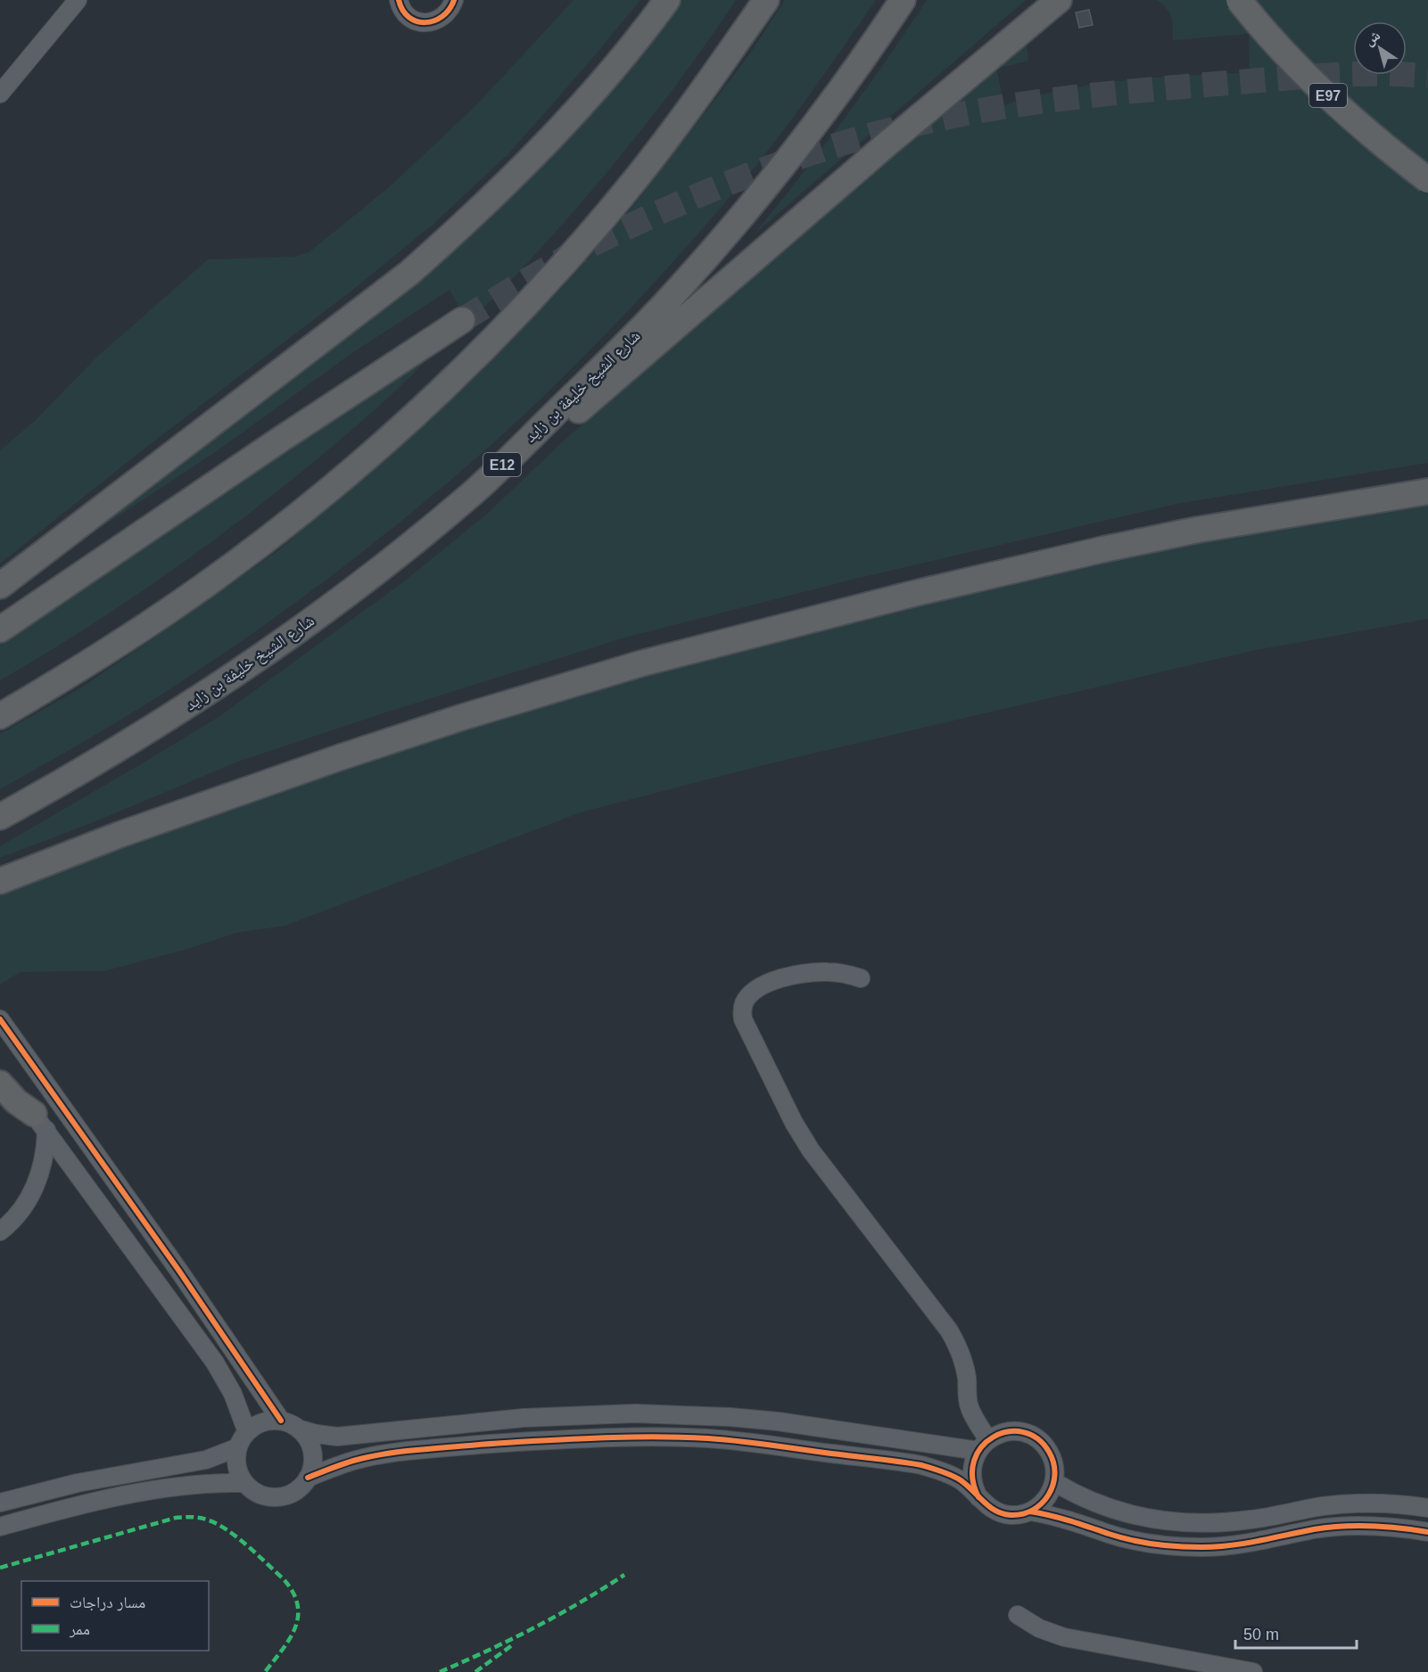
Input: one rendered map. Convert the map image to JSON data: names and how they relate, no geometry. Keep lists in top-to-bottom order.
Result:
{
  "streets": {
    "highway": ["E97", "شارع الشيخ خليفة بن زايد", "E12"]
  },
  "legend": ["مسار دراجات", "ممر"],
  "scale_bar": "50 m",
  "north": "top left"
}
